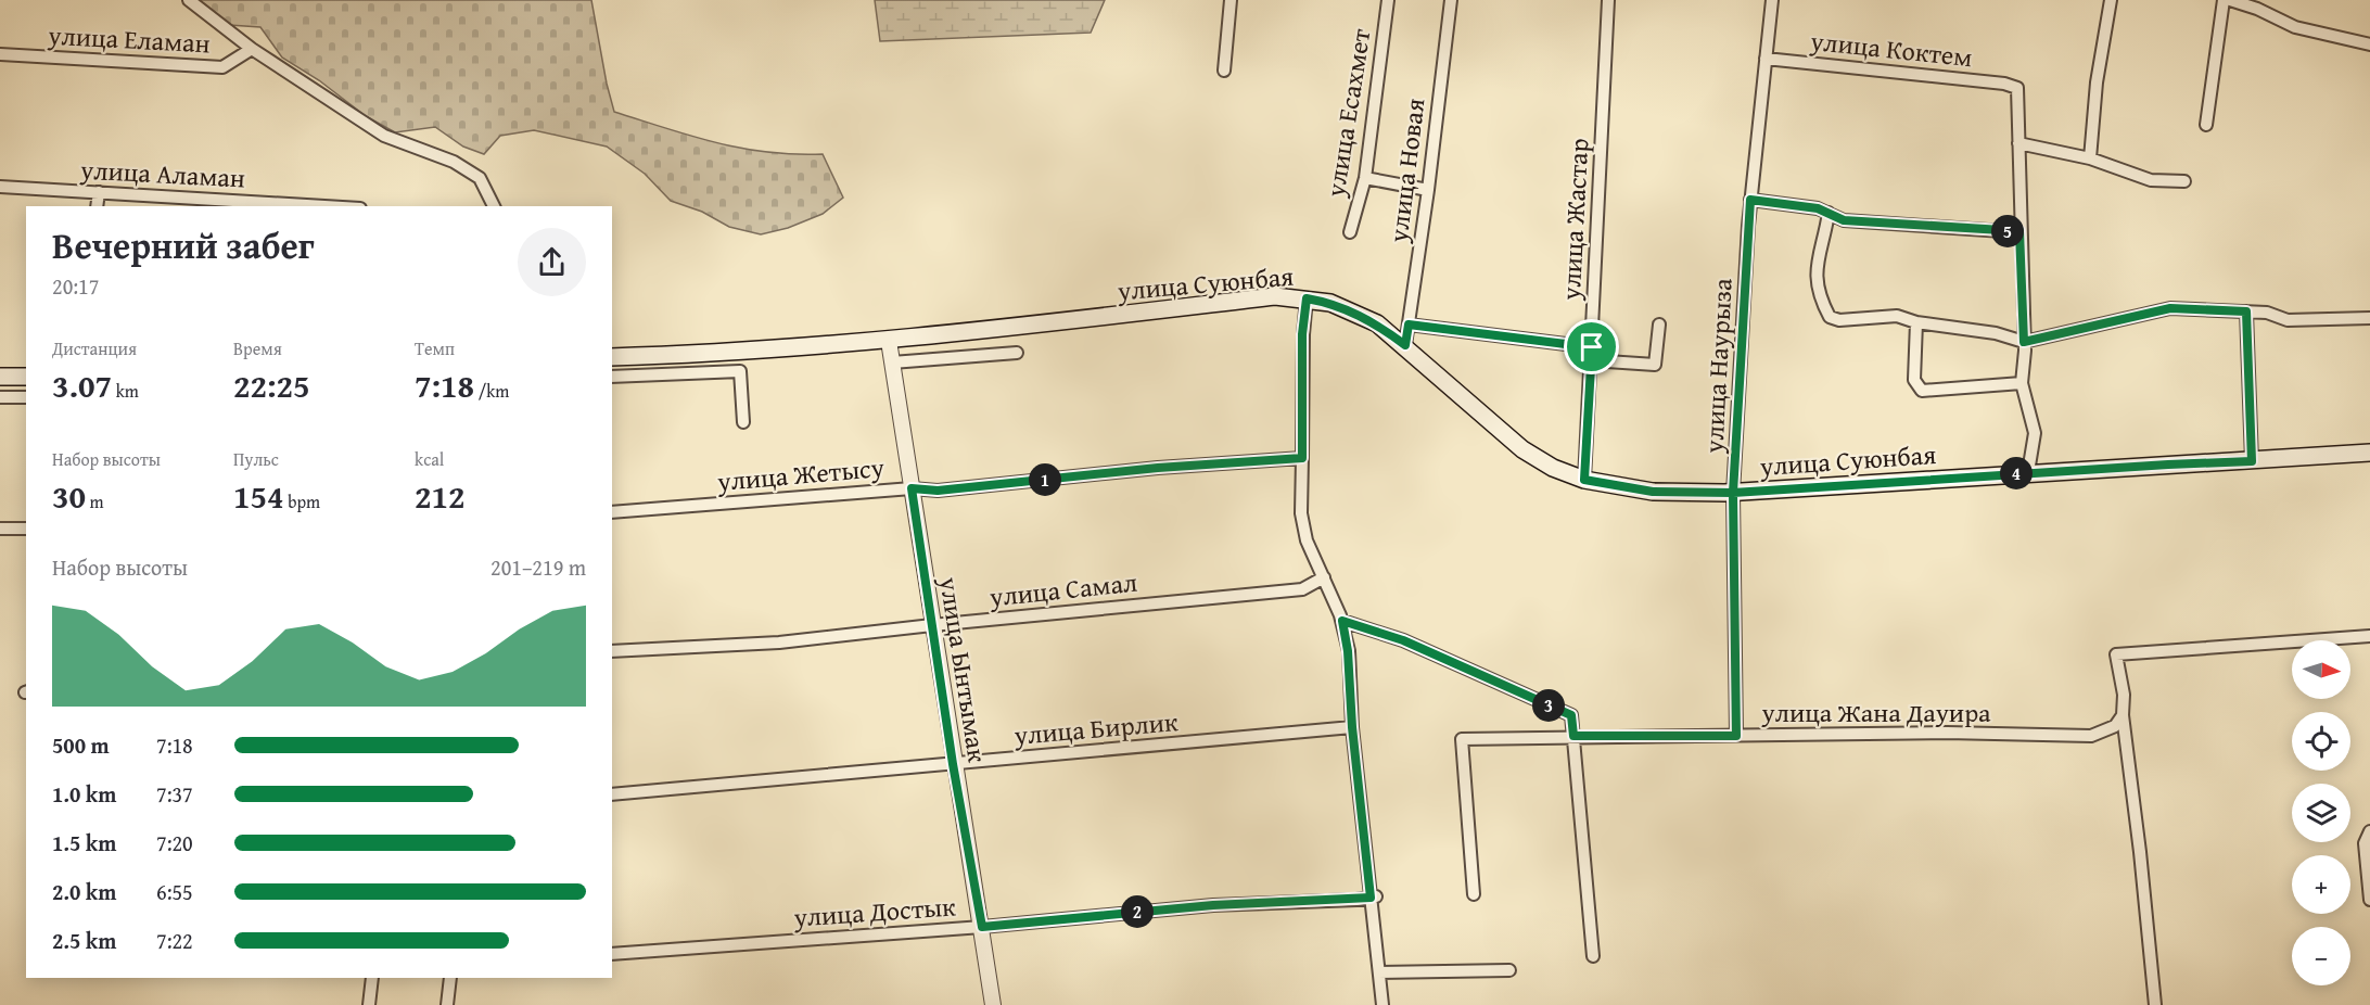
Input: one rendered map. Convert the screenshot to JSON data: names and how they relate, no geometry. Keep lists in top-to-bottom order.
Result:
{
  "streets": {
    "main road": ["улица Суюнбая"],
    "street": [
      "улица Еламан",
      "улица Коктем",
      "улица Есахмет",
      "улица Новая",
      "улица Аламан",
      "улица Жастар",
      "улица Наурыза",
      "улица Жетысу",
      "улица Самал",
      "улица Ынтымак",
      "улица Жана Дауира",
      "улица Бирлик",
      "улица Достык"
    ]
  },
  "crossings": [
    ["улица Коктем", "улица Наурыза"],
    ["улица Новая", "улица Суюнбая"],
    ["улица Жастар", "улица Суюнбая"],
    ["улица Суюнбая", "улица Наурыза"],
    ["улица Суюнбая", "улица Ынтымак"],
    ["улица Наурыза", "улица Жана Дауира"],
    ["улица Жетысу", "улица Ынтымак"],
    ["улица Самал", "улица Ынтымак"],
    ["улица Ынтымак", "улица Бирлик"],
    ["улица Ынтымак", "улица Достык"]
  ],
  "north": "right",
  "page": {
    "heading": ["Вечерний забег", "20:17"],
    "pins": [
      "5",
      "4",
      "1",
      "3",
      "2"
    ],
    "stats": [
      ["Дистанция", "3.07 km"],
      ["Время", "22:25"],
      ["Темп", "7:18 /km"],
      ["Набор высоты", "30 m"],
      ["Пульс", "154 bpm"],
      ["kcal", "212"]
    ],
    "chart": ["Набор высоты", "201–219 m"],
    "map_buttons": ["+", "−"],
    "list": [
      {
        "name": "500 m",
        "note": "7:18"
      },
      {
        "name": "1.0 km",
        "note": "7:37"
      },
      {
        "name": "1.5 km",
        "note": "7:20"
      },
      {
        "name": "2.0 km",
        "note": "6:55"
      },
      {
        "name": "2.5 km",
        "note": "7:22"
      }
    ]
  }
}
